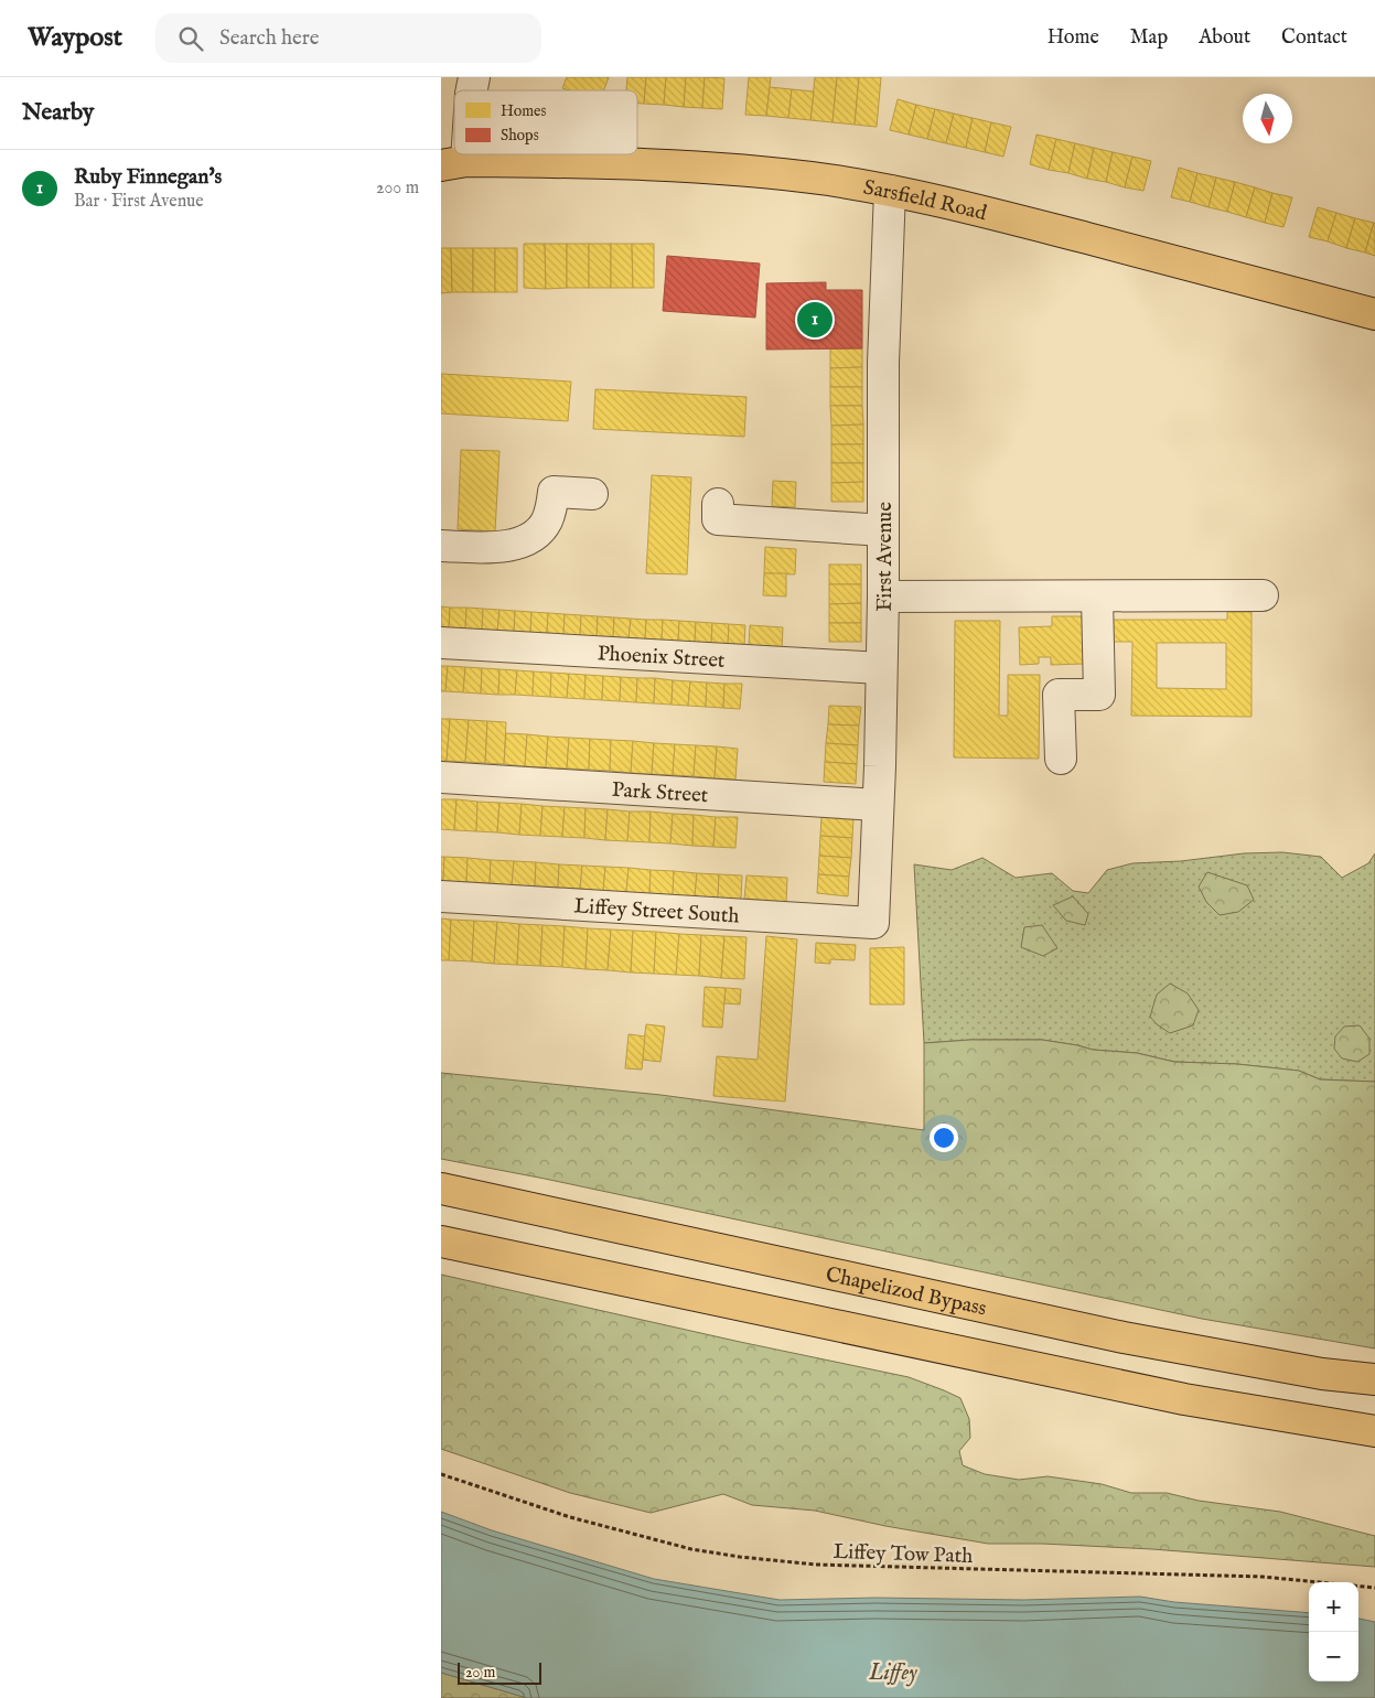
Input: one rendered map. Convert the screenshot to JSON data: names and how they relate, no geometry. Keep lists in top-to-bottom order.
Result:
{
  "streets": {
    "main road": ["Sarsfield Road", "Chapelizod Bypass"],
    "street": [
      "First Avenue",
      "Phoenix Street",
      "Park Street",
      "Liffey Street South"
    ],
    "path": ["Liffey Tow Path"]
  },
  "crossings": [
    ["Sarsfield Road", "First Avenue"],
    ["First Avenue", "Phoenix Street"],
    ["First Avenue", "Park Street"],
    ["First Avenue", "Liffey Street South"]
  ],
  "water": ["Liffey"],
  "legend": ["Homes", "Shops"],
  "scale_bar": "20 m",
  "north": "bottom",
  "page": {
    "header": "Waypost",
    "search": "Search here",
    "nav": [
      "Home",
      "Map",
      "About",
      "Contact"
    ],
    "heading": "Nearby",
    "list": [
      {
        "mark": "1",
        "name": "Ruby Finnegan's",
        "note": "Bar · First Avenue",
        "value": "200 m"
      }
    ],
    "pins": "1",
    "map_buttons": ["+", "−"],
    "scale": "20 m"
  }
}
